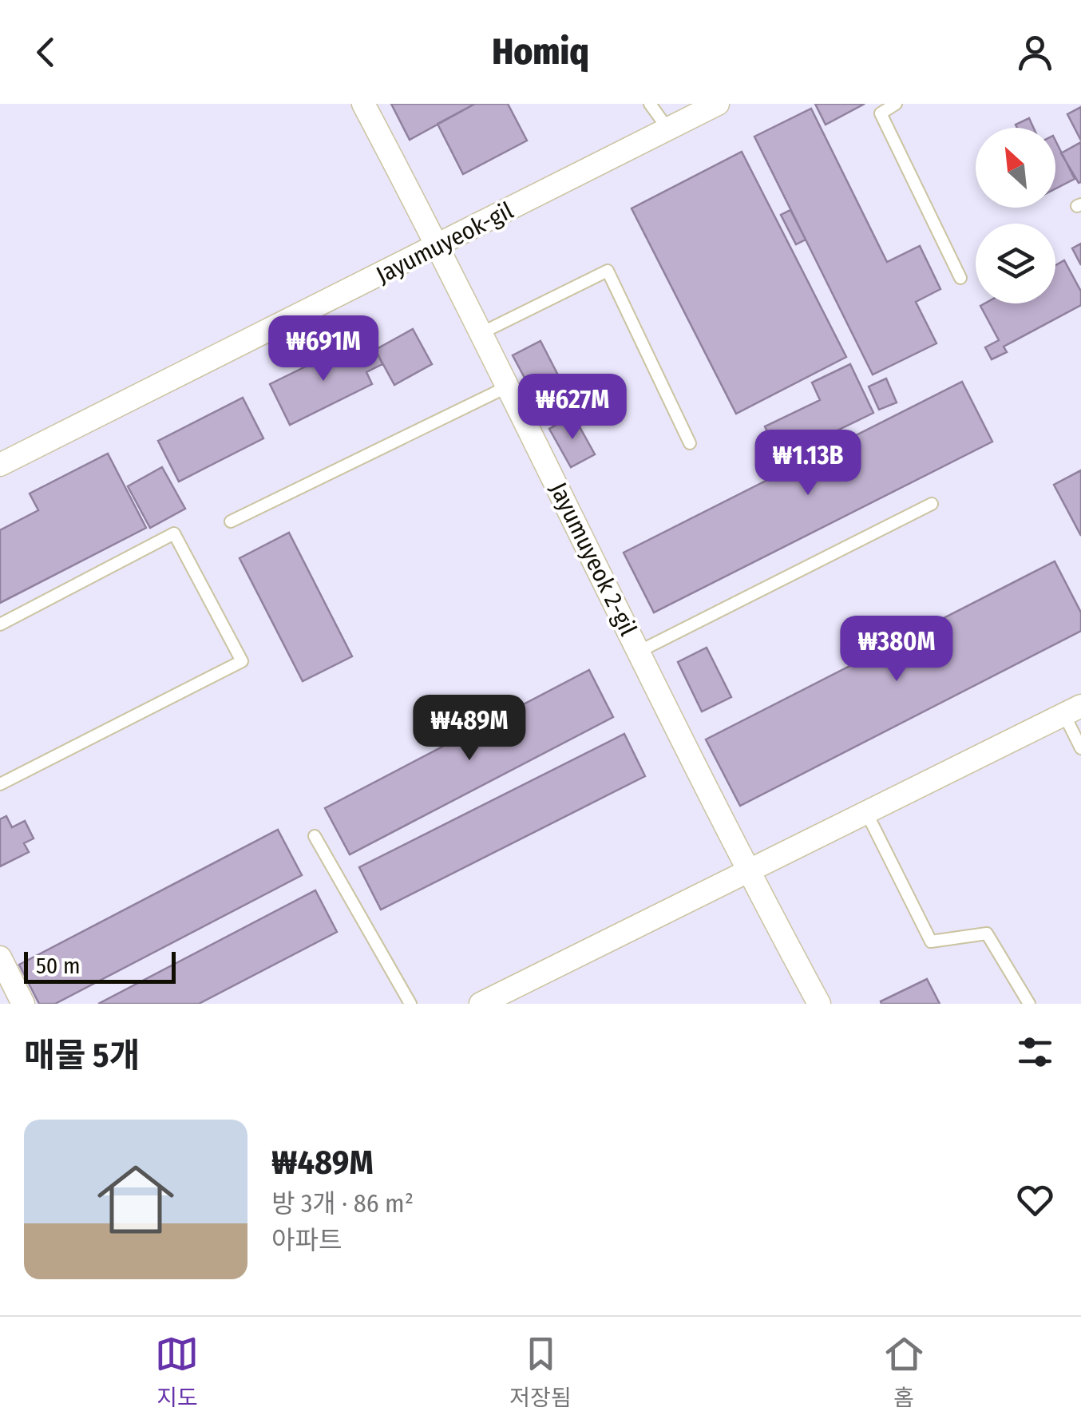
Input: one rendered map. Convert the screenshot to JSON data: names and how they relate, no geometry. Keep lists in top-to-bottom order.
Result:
{
  "streets": {
    "street": ["Jayumuyeok-gil", "Jayumuyeok 2-gil"]
  },
  "crossings": [
    ["Jayumuyeok-gil", "Jayumuyeok 2-gil"]
  ],
  "scale_bar": "50 m",
  "north": "top left",
  "page": {
    "header": "Homiq",
    "price": [
      "₩691M",
      "₩627M",
      "₩1.13B",
      "₩380M",
      "₩489M"
    ],
    "scale": "50 m",
    "heading": "매물 5개",
    "list": [
      {
        "name": "₩489M",
        "note": "방 3개 · 86 m² · 아파트"
      }
    ],
    "tabs": ["지도", "저장됨", "홈"]
  }
}
